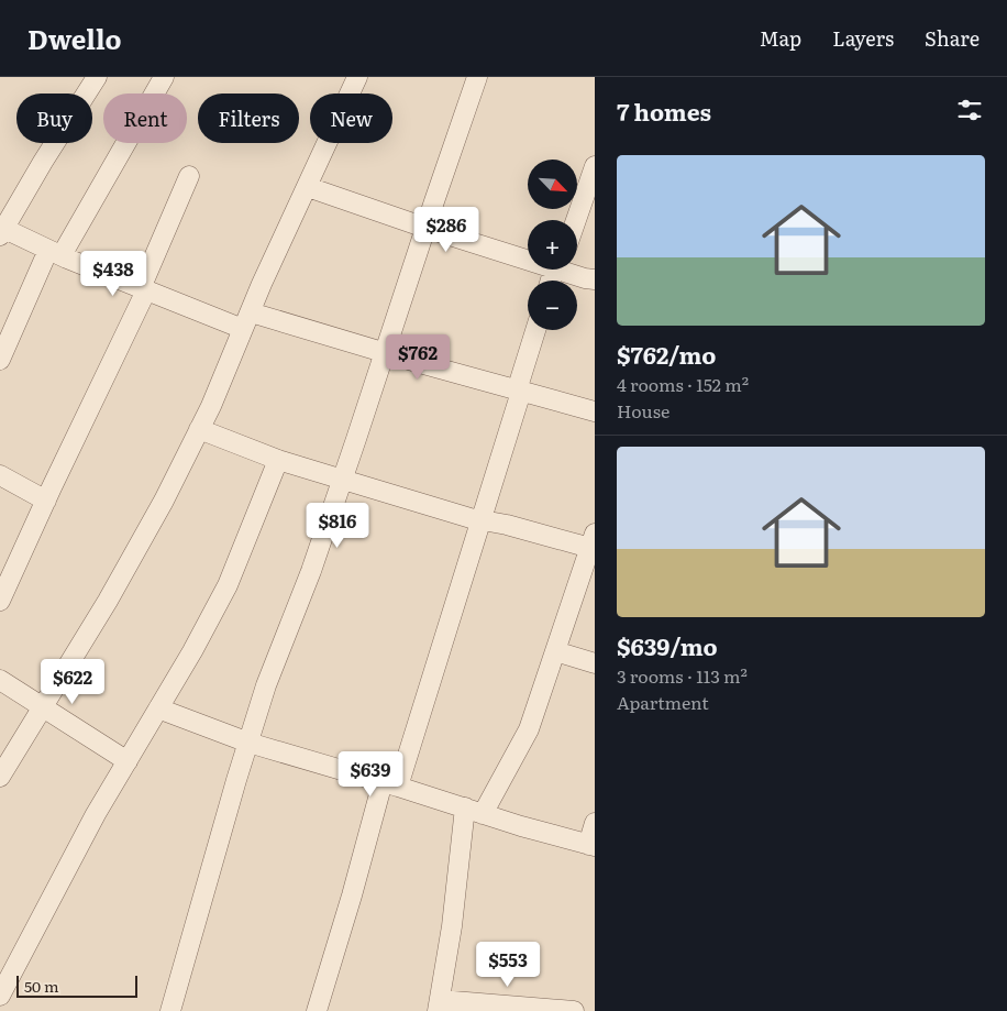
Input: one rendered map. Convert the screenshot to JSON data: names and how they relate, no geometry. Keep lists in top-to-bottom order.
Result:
{
  "scale_bar": "50 m",
  "north": "bottom right",
  "page": {
    "header": "Dwello",
    "nav": ["Map", "Layers", "Share"],
    "heading": "7 homes",
    "chip": [
      "Buy",
      "Rent",
      "Filters",
      "New"
    ],
    "list": [
      {
        "name": "$762/mo",
        "note": "4 rooms · 152 m² · House"
      },
      {
        "name": "$639/mo",
        "note": "3 rooms · 113 m² · Apartment"
      }
    ],
    "map_buttons": ["+", "−"],
    "price": [
      "$286",
      "$438",
      "$762",
      "$816",
      "$622",
      "$639",
      "$553"
    ],
    "scale": "50 m"
  }
}
